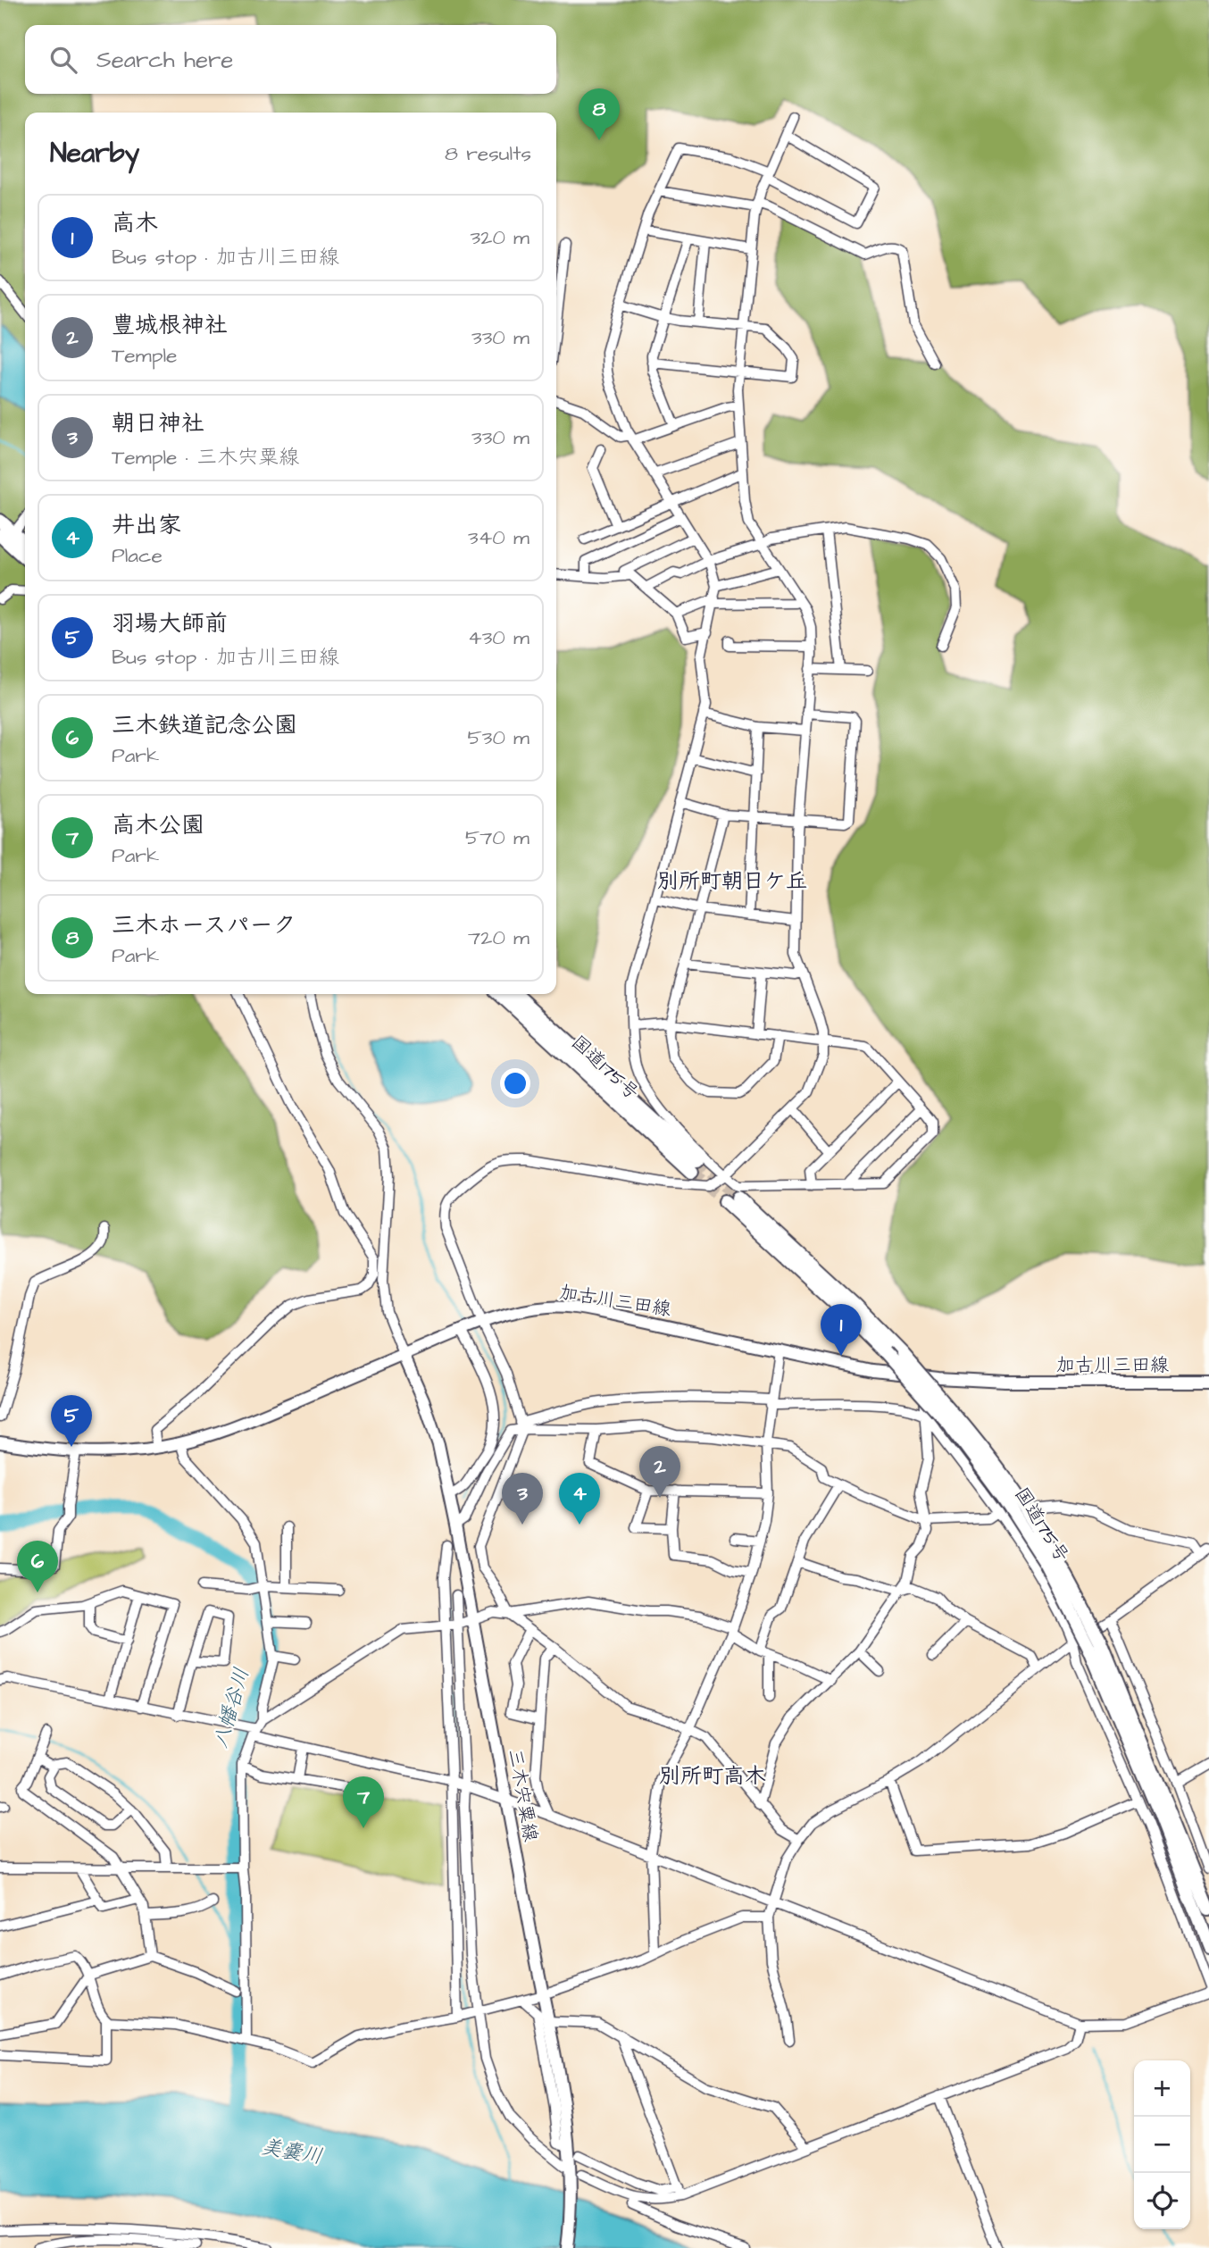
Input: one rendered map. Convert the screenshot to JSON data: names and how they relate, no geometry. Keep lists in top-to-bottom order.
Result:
{
  "streets": {
    "highway": ["国道175号"],
    "main road": ["加古川三田線", "三木宍粟線"]
  },
  "crossings": [
    ["加古川三田線", "三木宍粟線"]
  ],
  "districts": ["別所町朝日ケ丘", "別所町高木"],
  "water": ["八幡谷川", "美嚢川"],
  "page": {
    "search": "Search here",
    "pins": [
      "8",
      "1",
      "5",
      "2",
      "3",
      "4",
      "6",
      "7"
    ],
    "heading": ["Nearby", "8 results"],
    "list": [
      {
        "mark": "1",
        "name": "高木",
        "note": "Bus stop · 加古川三田線",
        "value": "320 m"
      },
      {
        "mark": "2",
        "name": "豊城根神社",
        "note": "Temple",
        "value": "330 m"
      },
      {
        "mark": "3",
        "name": "朝日神社",
        "note": "Temple · 三木宍粟線",
        "value": "330 m"
      },
      {
        "mark": "4",
        "name": "井出家",
        "note": "Place",
        "value": "340 m"
      },
      {
        "mark": "5",
        "name": "羽場大師前",
        "note": "Bus stop · 加古川三田線",
        "value": "430 m"
      },
      {
        "mark": "6",
        "name": "三木鉄道記念公園",
        "note": "Park",
        "value": "530 m"
      },
      {
        "mark": "7",
        "name": "高木公園",
        "note": "Park",
        "value": "570 m"
      },
      {
        "mark": "8",
        "name": "三木ホースパーク",
        "note": "Park",
        "value": "720 m"
      }
    ],
    "map_buttons": ["+", "−"]
  }
}
